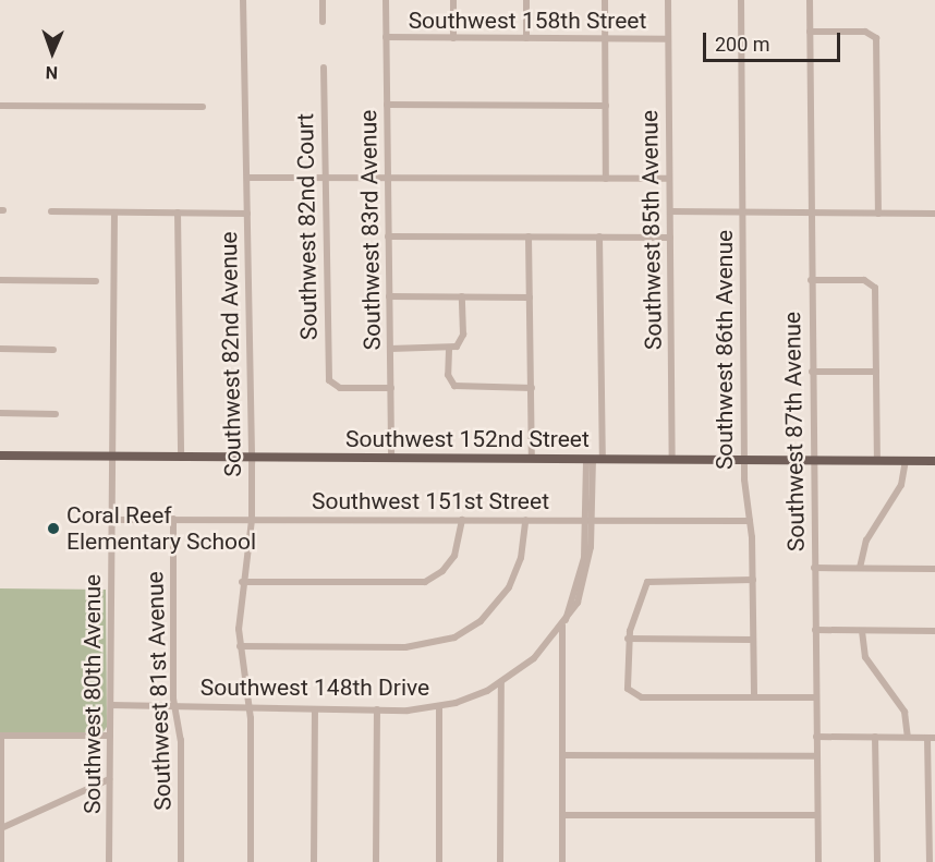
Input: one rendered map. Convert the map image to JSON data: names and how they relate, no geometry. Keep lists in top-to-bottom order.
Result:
{
  "streets": {
    "main road": ["Southwest 152nd Street"],
    "street": [
      "Southwest 158th Street",
      "Southwest 82nd Court",
      "Southwest 83rd Avenue",
      "Southwest 85th Avenue",
      "Southwest 86th Avenue",
      "Southwest 82nd Avenue",
      "Southwest 87th Avenue",
      "Southwest 151st Street",
      "Southwest 148th Drive",
      "Southwest 81st Avenue",
      "Southwest 80th Avenue"
    ]
  },
  "crossings": [
    ["Southwest 158th Street", "Southwest 83rd Avenue"],
    ["Southwest 158th Street", "Southwest 85th Avenue"],
    ["Southwest 82nd Court", "Southwest 83rd Avenue"],
    ["Southwest 83rd Avenue", "Southwest 152nd Street"],
    ["Southwest 85th Avenue", "Southwest 152nd Street"],
    ["Southwest 86th Avenue", "Southwest 152nd Street"],
    ["Southwest 86th Avenue", "Southwest 151st Street"],
    ["Southwest 82nd Avenue", "Southwest 152nd Street"],
    ["Southwest 82nd Avenue", "Southwest 151st Street"],
    ["Southwest 82nd Avenue", "Southwest 148th Drive"],
    ["Southwest 87th Avenue", "Southwest 152nd Street"],
    ["Southwest 152nd Street", "Southwest 80th Avenue"],
    ["Southwest 151st Street", "Southwest 81st Avenue"],
    ["Southwest 151st Street", "Southwest 80th Avenue"],
    ["Southwest 148th Drive", "Southwest 81st Avenue"],
    ["Southwest 148th Drive", "Southwest 80th Avenue"]
  ],
  "places": ["Coral Reef Elementary School"],
  "scale_bar": "200 m",
  "north": "bottom"
}
